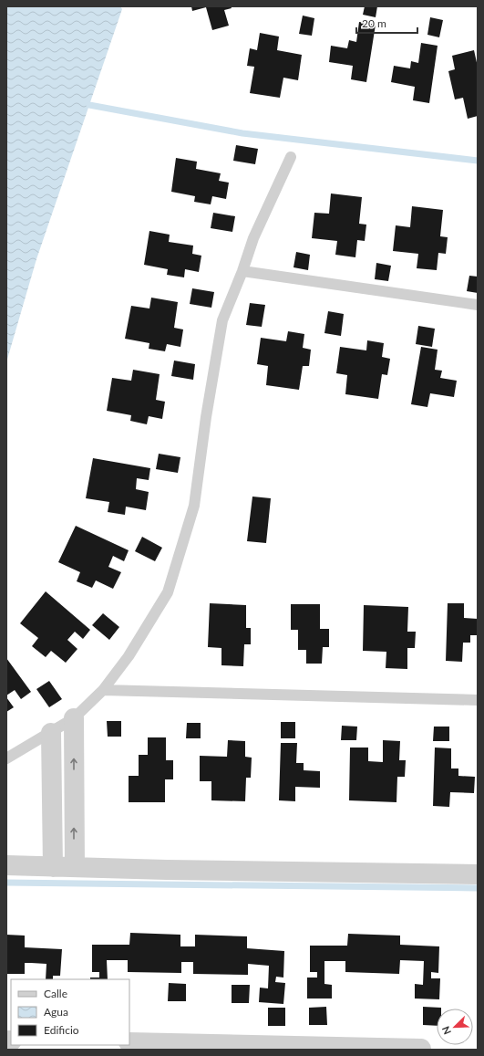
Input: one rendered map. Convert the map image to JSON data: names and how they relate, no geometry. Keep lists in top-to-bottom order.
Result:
{
  "legend": ["Calle", "Agua", "Edificio"],
  "scale_bar": "20 m",
  "north": "bottom left"
}
